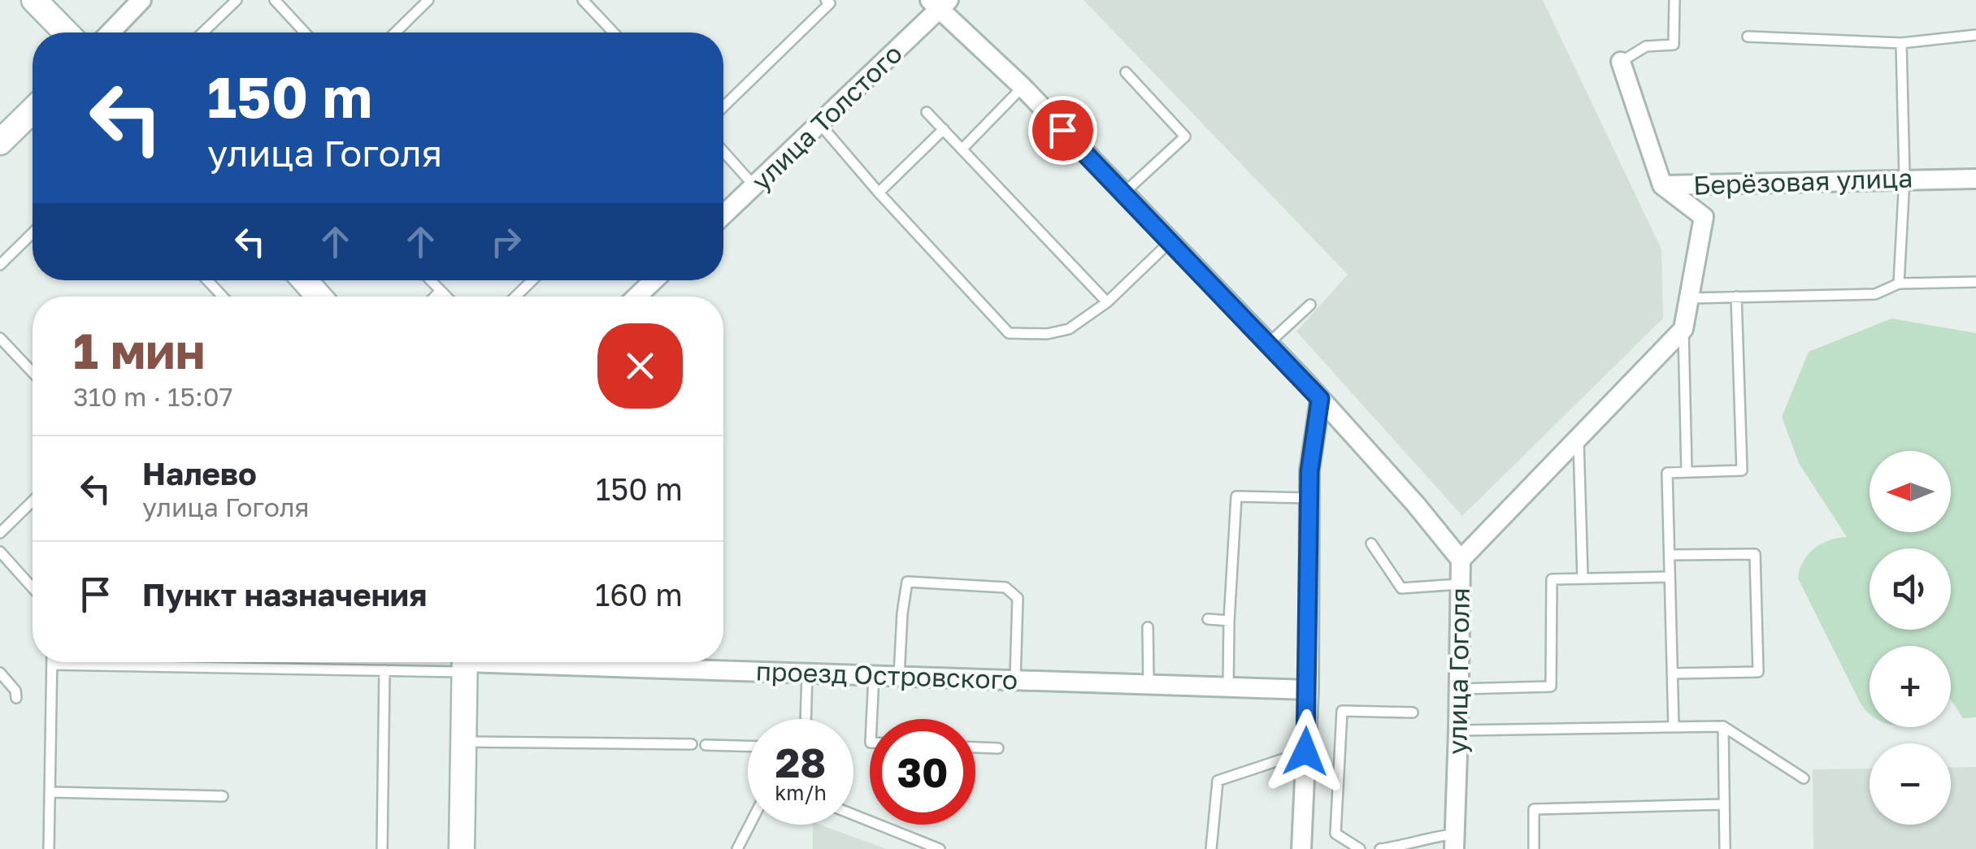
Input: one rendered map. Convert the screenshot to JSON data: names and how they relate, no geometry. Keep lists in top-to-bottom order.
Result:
{
  "streets": {
    "street": [
      "улица Толстого",
      "Берёзовая улица",
      "улица Гоголя",
      "проезд Островского"
    ]
  },
  "crossings": [
    ["улица Толстого", "улица Гоголя"]
  ],
  "north": "left",
  "page": {
    "turn": ["150 m", "улица Гоголя"],
    "heading": ["1 мин", "310 m · 15:07"],
    "list": [
      {
        "name": "Налево",
        "note": "улица Гоголя",
        "value": "150 m"
      },
      {
        "name": "Пункт назначения",
        "value": "160 m"
      }
    ],
    "map_buttons": ["+", "−"],
    "speed": "28 km/h",
    "limit": "30"
  }
}
